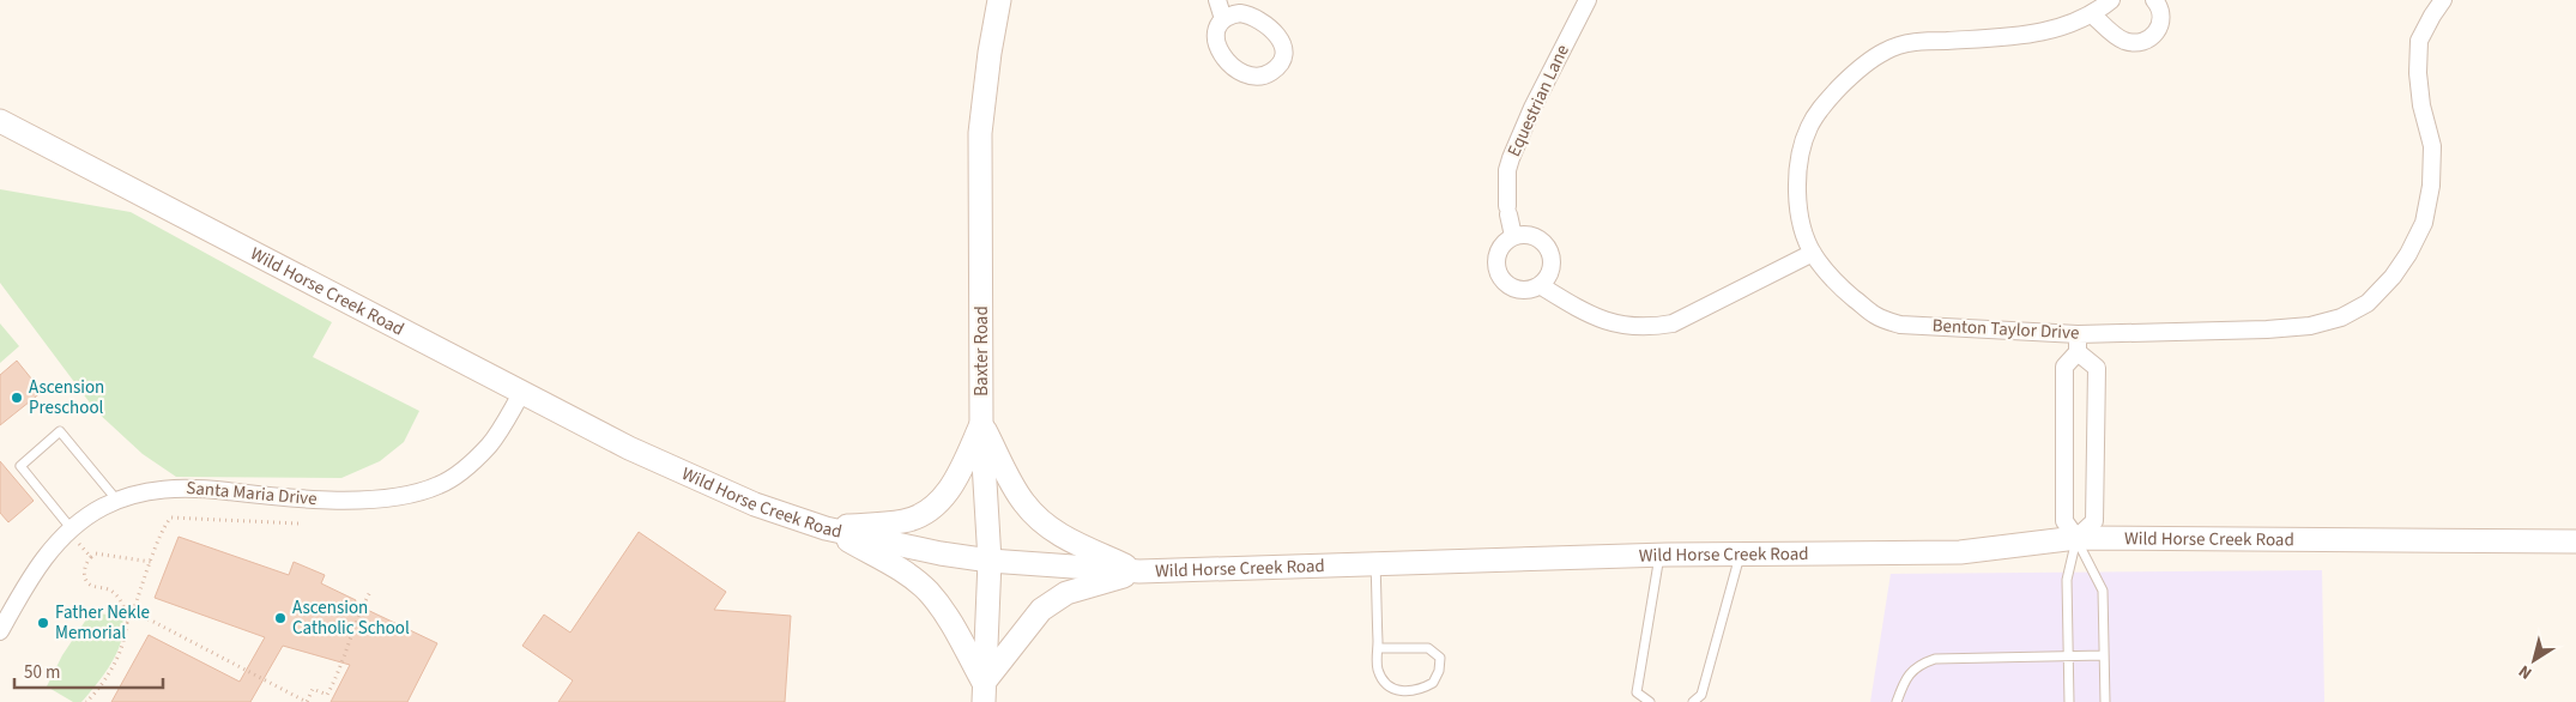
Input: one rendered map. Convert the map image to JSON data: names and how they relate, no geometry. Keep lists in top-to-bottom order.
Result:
{
  "streets": {
    "main road": ["Wild Horse Creek Road", "Baxter Road"],
    "street": ["Equestrian Lane", "Benton Taylor Drive", "Santa Maria Drive"]
  },
  "crossings": [
    ["Wild Horse Creek Road", "Baxter Road"],
    ["Wild Horse Creek Road", "Santa Maria Drive"]
  ],
  "places": ["Ascension Preschool", "Ascension Catholic School", "Father Nekle Memorial"],
  "scale_bar": "50 m",
  "north": "bottom left"
}
